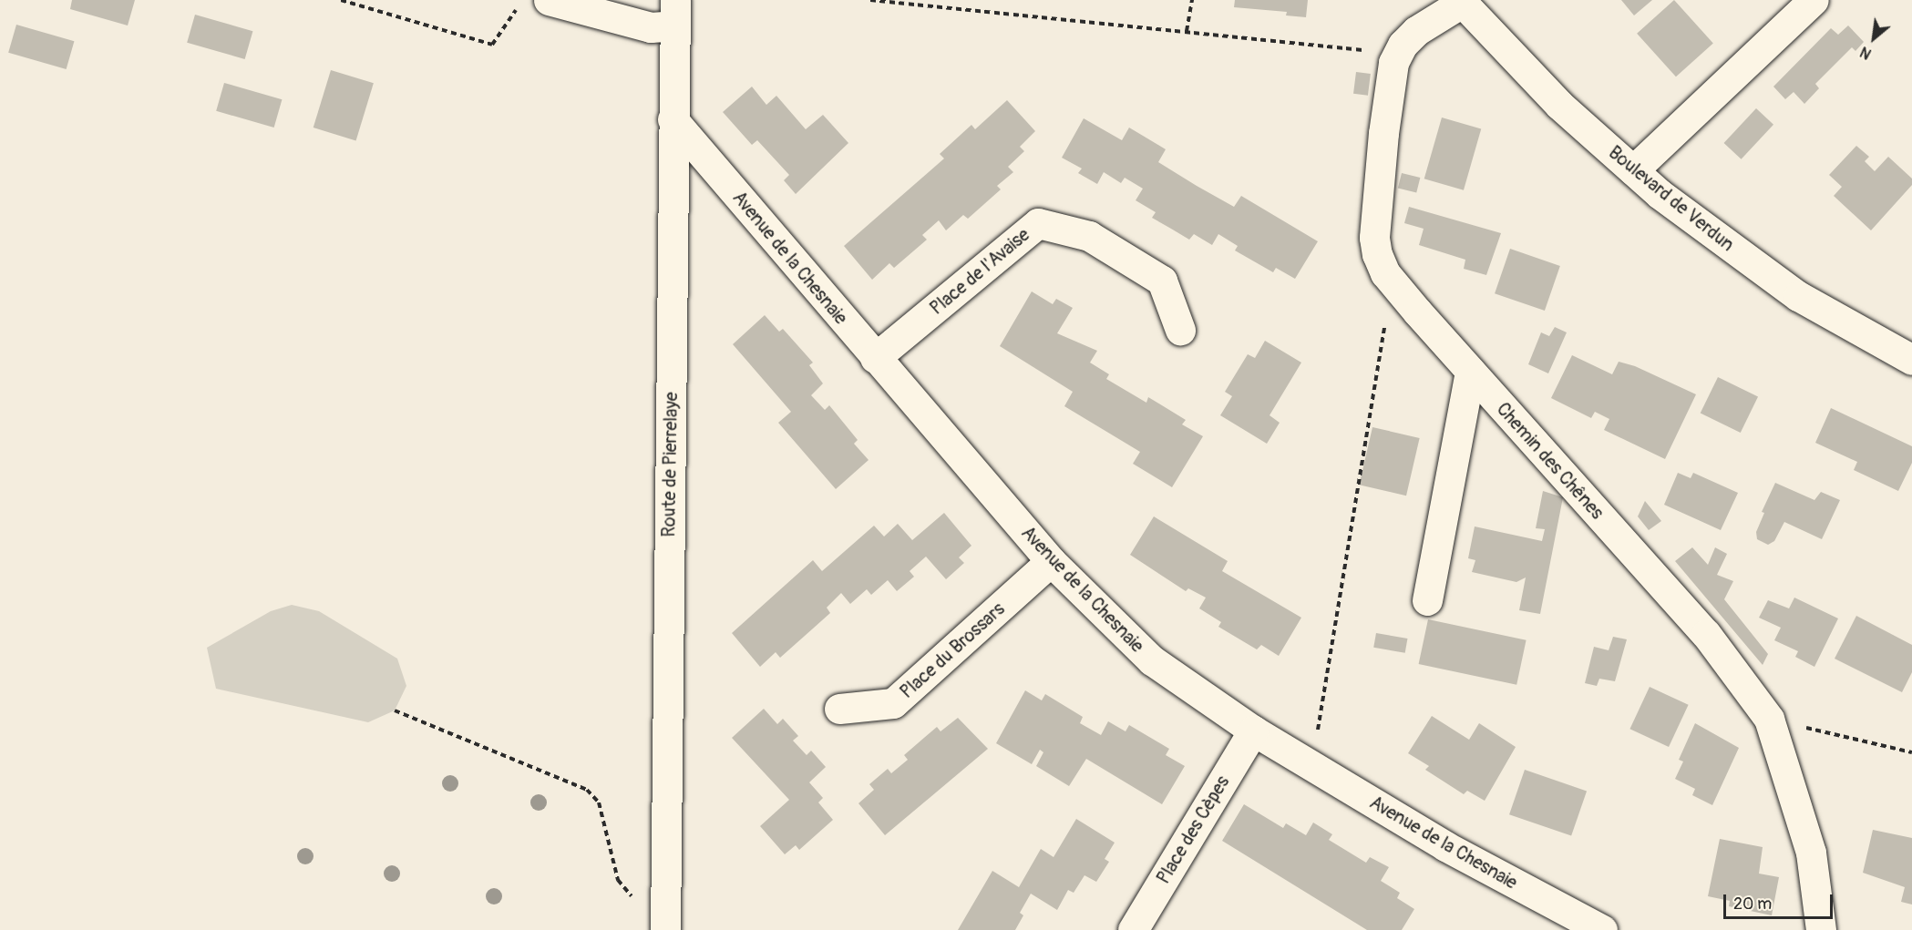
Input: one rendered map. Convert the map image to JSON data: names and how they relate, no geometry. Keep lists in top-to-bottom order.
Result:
{
  "streets": {
    "street": [
      "Boulevard de Verdun",
      "Avenue de la Chesnaie",
      "Place de l'Avaise",
      "Chemin des Chênes",
      "Route de Pierrelaye",
      "Place du Brossars",
      "Place des Cèpes"
    ]
  },
  "crossings": [
    ["Boulevard de Verdun", "Chemin des Chênes"],
    ["Avenue de la Chesnaie", "Place de l'Avaise"],
    ["Avenue de la Chesnaie", "Route de Pierrelaye"],
    ["Avenue de la Chesnaie", "Place du Brossars"],
    ["Avenue de la Chesnaie", "Place des Cèpes"]
  ],
  "scale_bar": "20 m",
  "north": "bottom left"
}
